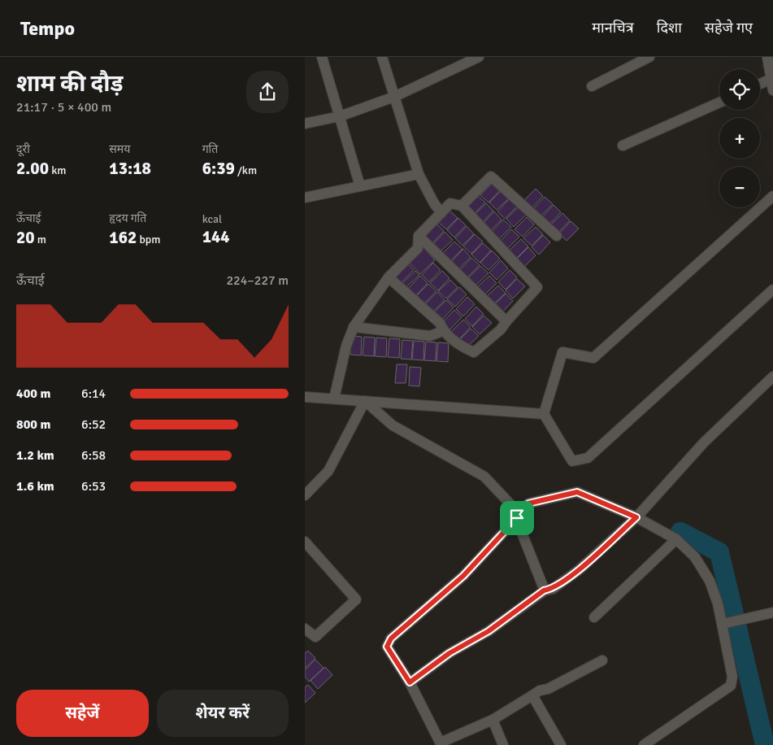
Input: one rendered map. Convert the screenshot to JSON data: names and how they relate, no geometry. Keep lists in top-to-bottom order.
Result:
{
  "page": {
    "header": "Tempo",
    "nav": ["मानचित्र", "दिशा", "सहेजे गए"],
    "heading": ["शाम की दौड़", "21:17 · 5 × 400 m"],
    "map_buttons": ["+", "−"],
    "stats": [
      ["दूरी", "2.00 km"],
      ["समय", "13:18"],
      ["गति", "6:39 /km"],
      ["ऊँचाई", "20 m"],
      ["हृदय गति", "162 bpm"],
      ["kcal", "144"]
    ],
    "chart": ["ऊँचाई", "224–227 m"],
    "list": [
      {
        "name": "400 m",
        "note": "6:14"
      },
      {
        "name": "800 m",
        "note": "6:52"
      },
      {
        "name": "1.2 km",
        "note": "6:58"
      },
      {
        "name": "1.6 km",
        "note": "6:53"
      }
    ],
    "buttons": ["सहेजें", "शेयर करें"]
  }
}
